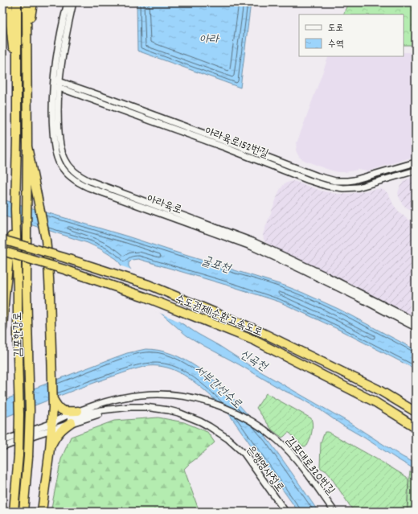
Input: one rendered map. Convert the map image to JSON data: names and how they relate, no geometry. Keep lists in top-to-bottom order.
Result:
{
  "streets": {
    "highway": ["수도권제1순환고속도로", "김포한강로"],
    "street": [
      "아라육로152번길",
      "아라육로",
      "김포대로320번길",
      "은행영사정로"
    ]
  },
  "crossings": [
    ["아라육로152번길", "아라육로"],
    ["김포대로320번길", "은행영사정로"]
  ],
  "water": [
    "아라",
    "굴포천",
    "신곡천",
    "서부간선수로"
  ],
  "legend": ["도로", "수역"]
}
